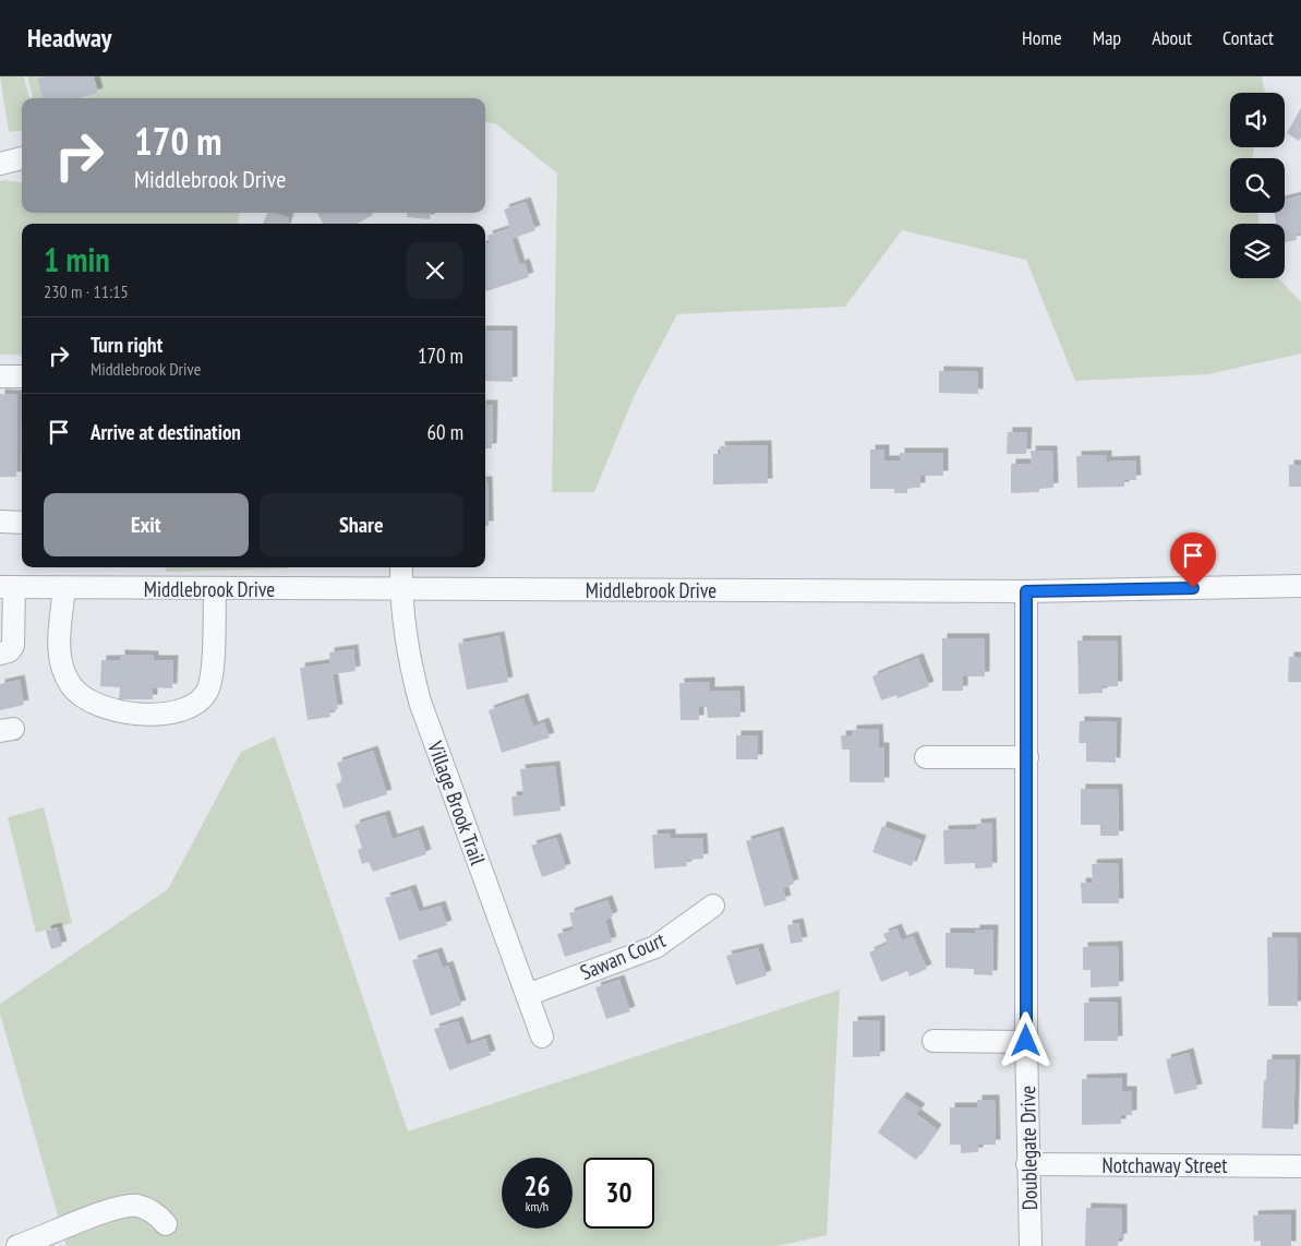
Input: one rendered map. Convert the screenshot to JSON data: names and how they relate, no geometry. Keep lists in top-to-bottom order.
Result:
{
  "streets": {
    "street": [
      "Middlebrook Drive",
      "Village Brook Trail",
      "Sawan Court",
      "Doublegate Drive",
      "Notchaway Street"
    ]
  },
  "crossings": [
    ["Middlebrook Drive", "Village Brook Trail"],
    ["Middlebrook Drive", "Doublegate Drive"],
    ["Village Brook Trail", "Sawan Court"],
    ["Doublegate Drive", "Notchaway Street"]
  ],
  "page": {
    "header": "Headway",
    "nav": [
      "Home",
      "Map",
      "About",
      "Contact"
    ],
    "turn": ["170 m", "Middlebrook Drive"],
    "heading": ["1 min", "230 m · 11:15"],
    "list": [
      {
        "name": "Turn right",
        "note": "Middlebrook Drive",
        "value": "170 m"
      },
      {
        "name": "Arrive at destination",
        "value": "60 m"
      }
    ],
    "buttons": ["Exit", "Share"],
    "speed": "26 km/h",
    "limit": "30"
  }
}
